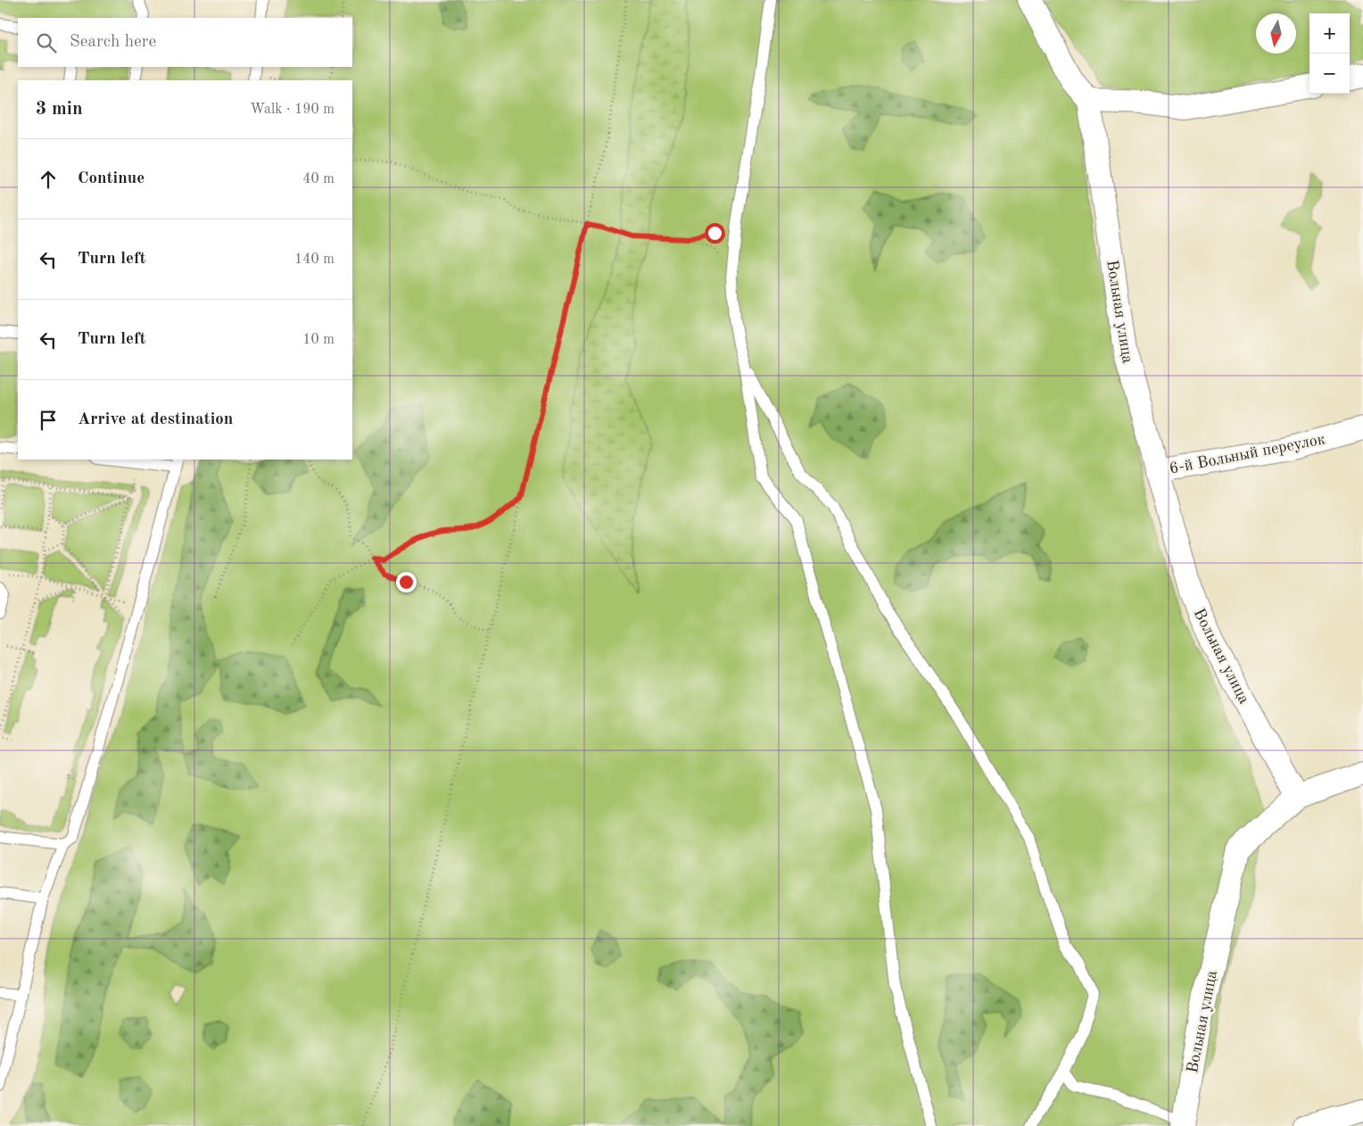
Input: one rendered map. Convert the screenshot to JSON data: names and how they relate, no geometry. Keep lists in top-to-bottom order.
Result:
{
  "streets": {
    "street": ["Вольная улица", "6-й Вольный переулок"]
  },
  "crossings": [
    ["Вольная улица", "6-й Вольный переулок"]
  ],
  "north": "bottom",
  "page": {
    "map_buttons": ["+", "−"],
    "search": "Search here",
    "heading": ["3 min", "Walk · 190 m"],
    "list": [
      ["Continue", "40 m"],
      ["Turn left", "140 m"],
      ["Turn left", "10 m"],
      "Arrive at destination"
    ]
  }
}
